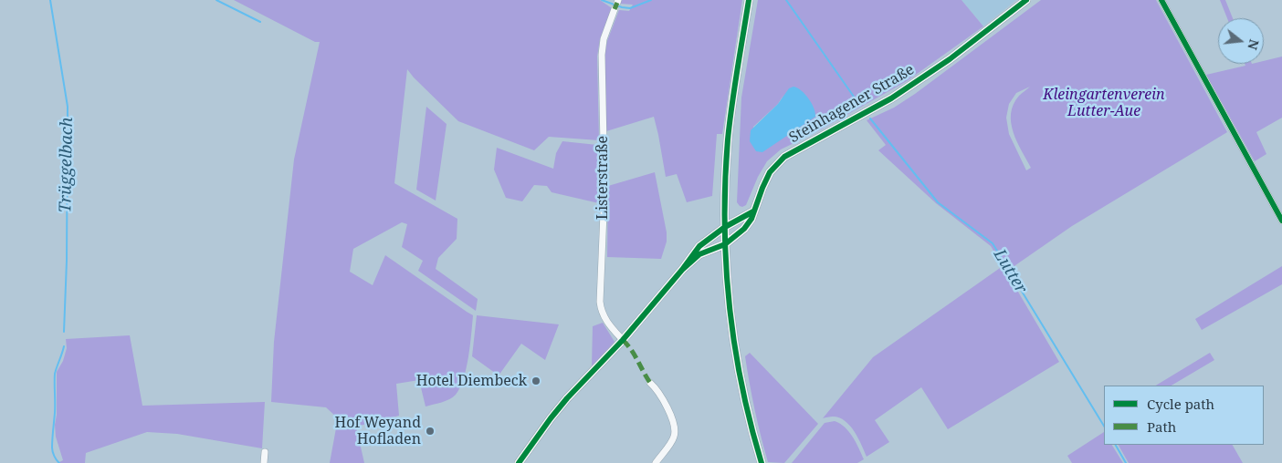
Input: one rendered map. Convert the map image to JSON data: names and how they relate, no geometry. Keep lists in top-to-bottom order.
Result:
{
  "streets": {
    "main road": ["Steinhagener Straße"],
    "street": ["Listerstraße"]
  },
  "crossings": [
    ["Steinhagener Straße", "Listerstraße"]
  ],
  "water": ["Trüggelbach", "Lutter"],
  "parks": ["Kleingartenverein Lutter-Aue"],
  "places": ["Hotel Diembeck", "Hof Weyand Hofladen"],
  "legend": ["Cycle path", "Path"],
  "north": "right"
}
